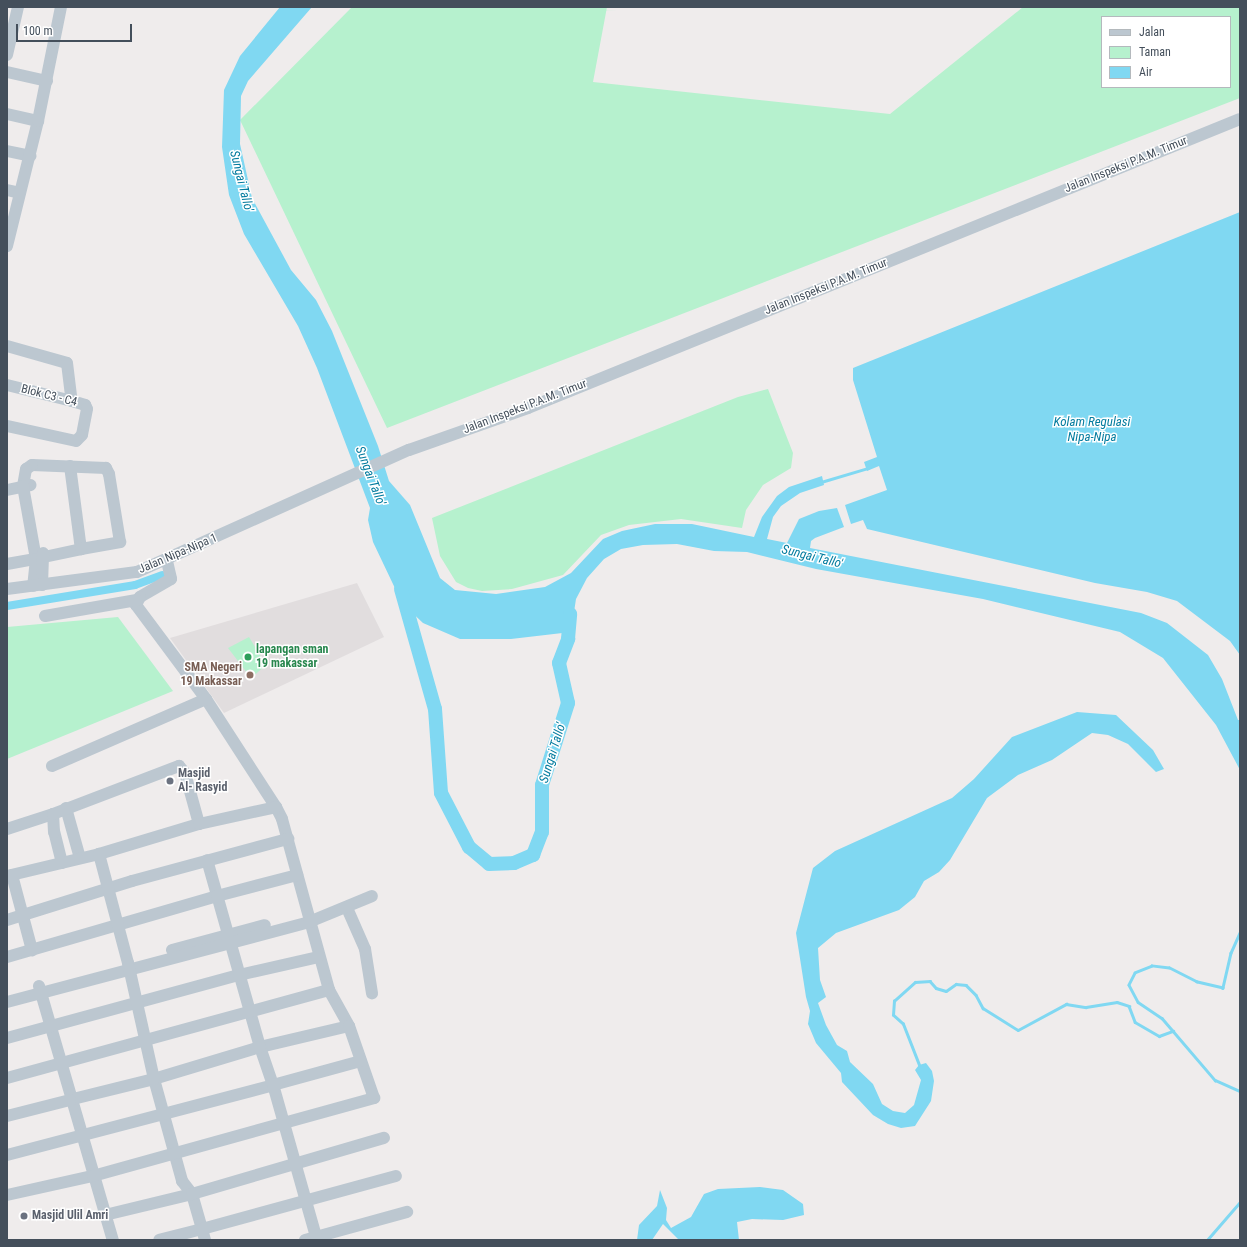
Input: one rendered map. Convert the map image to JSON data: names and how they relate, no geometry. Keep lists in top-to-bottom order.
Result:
{
  "streets": {
    "street": ["Jalan Inspeksi P.A.M. Timur", "Blok C3 - C4", "Jalan Nipa-Nipa 1"]
  },
  "crossings": [
    ["Jalan Inspeksi P.A.M. Timur", "Jalan Nipa-Nipa 1"]
  ],
  "water": ["Sungai Tallo'", "Kolam Regulasi Nipa-Nipa"],
  "places": [
    "lapangan sman 19 makassar",
    "SMA Negeri 19 Makassar",
    "Masjid Al- Rasyid",
    "Masjid Ulil Amri"
  ],
  "legend": ["Jalan", "Taman", "Air"],
  "scale_bar": "100 m"
}
